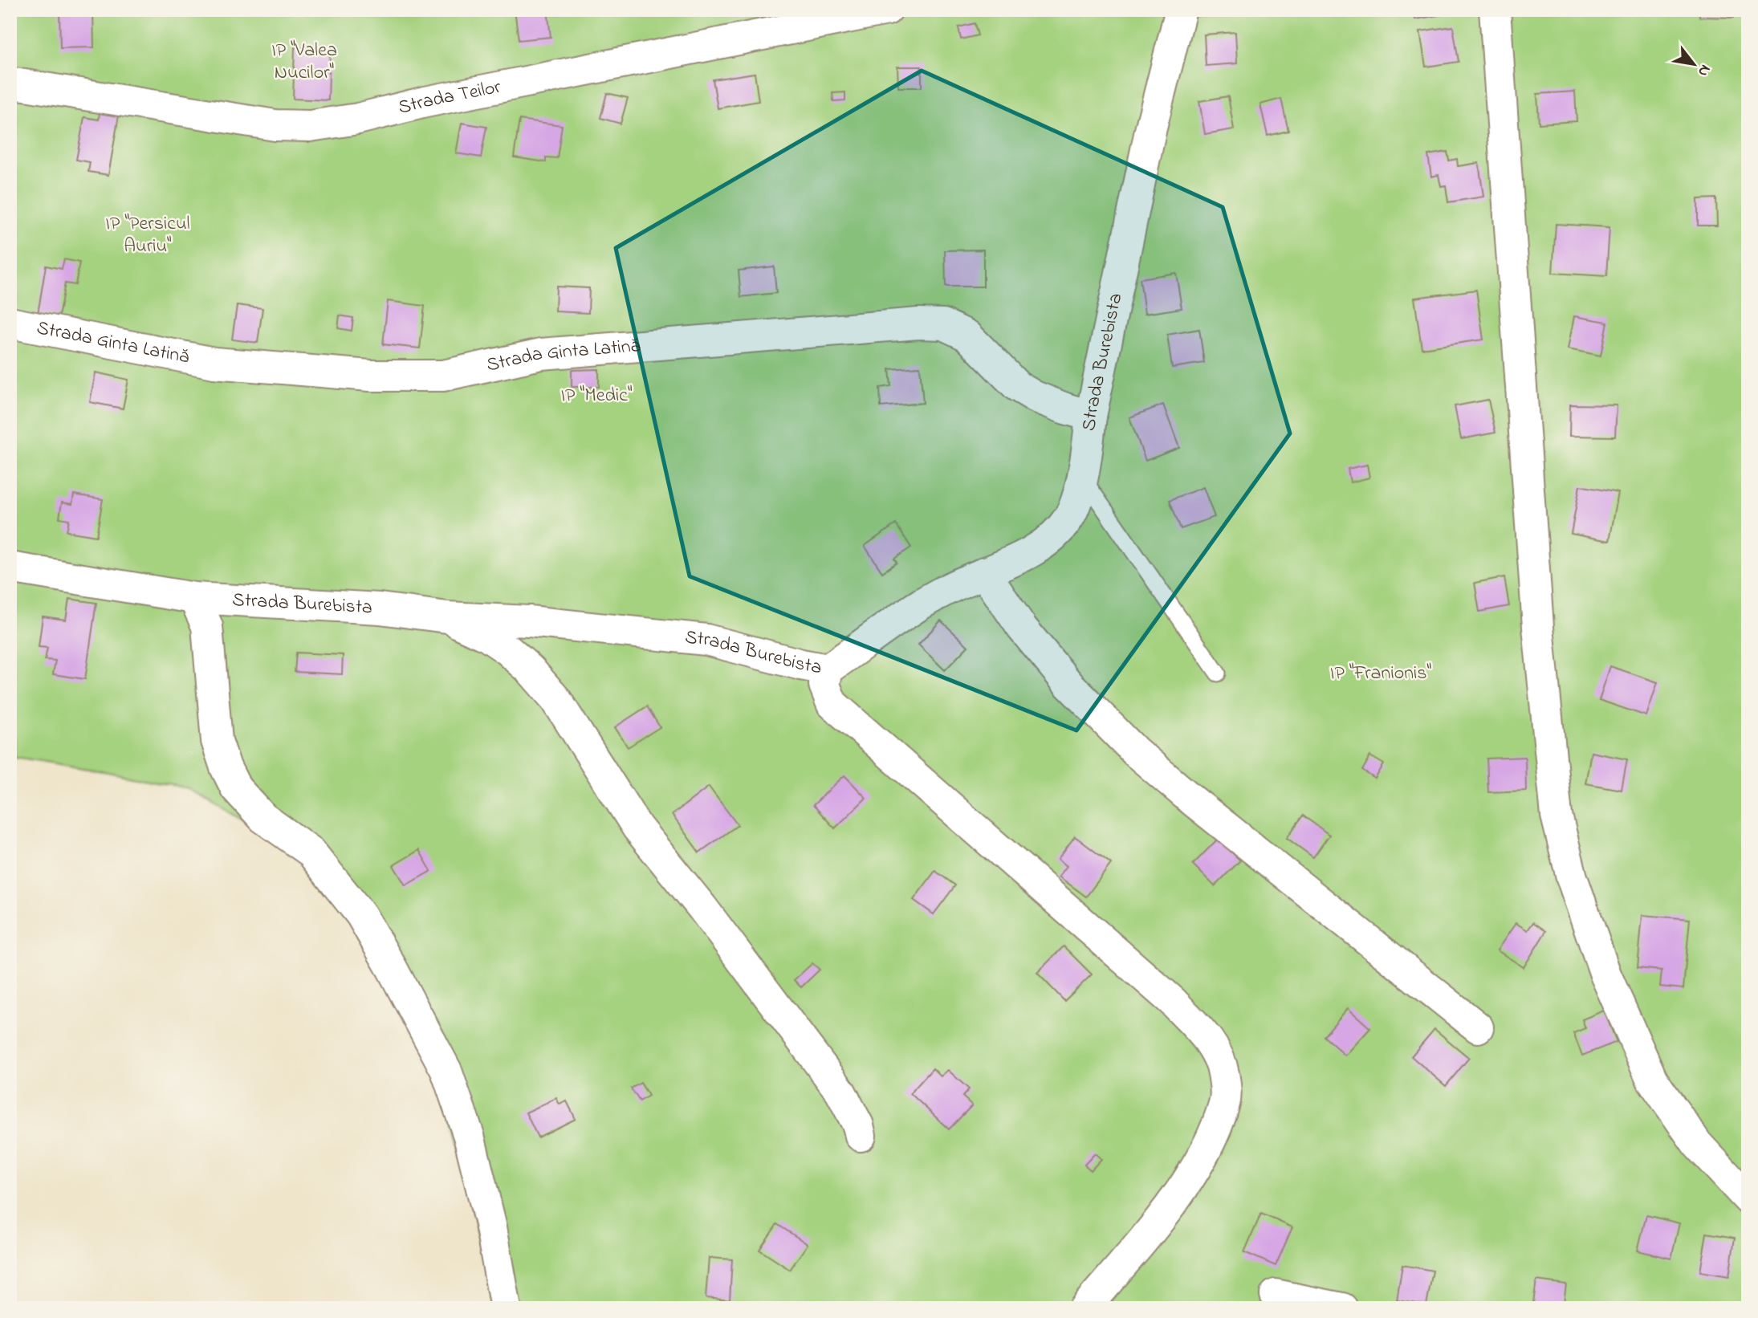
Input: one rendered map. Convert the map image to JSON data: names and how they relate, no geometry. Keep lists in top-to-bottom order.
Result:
{
  "streets": {
    "street": ["Strada Teilor", "Strada Ginta Latină", "Strada Burebista"]
  },
  "crossings": [
    ["Strada Ginta Latină", "Strada Burebista"]
  ],
  "parks": [
    "IP \"Valea Nucilor\"",
    "IP \"Persicul Auriu\"",
    "IP \"Medic\"",
    "IP \"Franionis\""
  ],
  "north": "bottom right"
}
